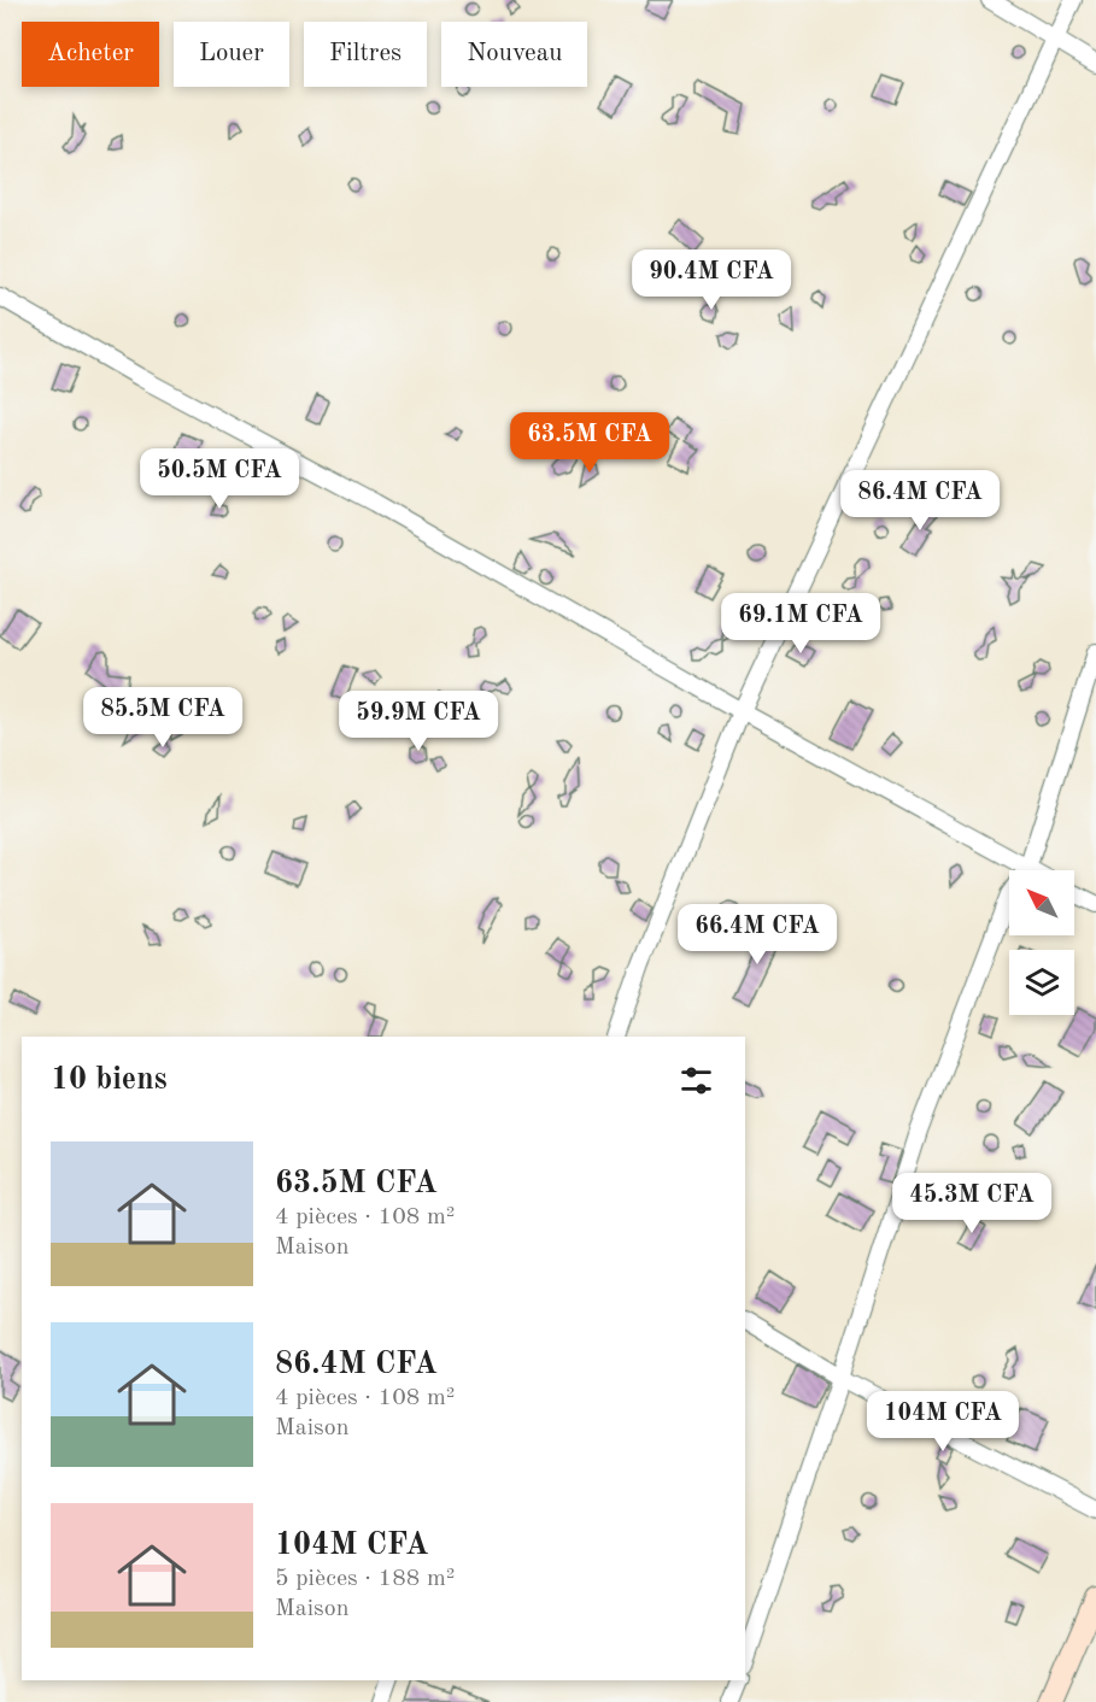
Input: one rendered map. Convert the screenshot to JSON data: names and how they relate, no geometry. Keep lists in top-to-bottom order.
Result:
{
  "north": "top left",
  "page": {
    "chip": [
      "Acheter",
      "Louer",
      "Filtres",
      "Nouveau"
    ],
    "price": [
      "90.4M CFA",
      "63.5M CFA",
      "50.5M CFA",
      "86.4M CFA",
      "69.1M CFA",
      "85.5M CFA",
      "59.9M CFA",
      "66.4M CFA",
      "45.3M CFA",
      "104M CFA"
    ],
    "heading": "10 biens",
    "list": [
      {
        "name": "63.5M CFA",
        "note": "4 pièces · 108 m² · Maison"
      },
      {
        "name": "86.4M CFA",
        "note": "4 pièces · 108 m² · Maison"
      },
      {
        "name": "104M CFA",
        "note": "5 pièces · 188 m² · Maison"
      }
    ]
  }
}
